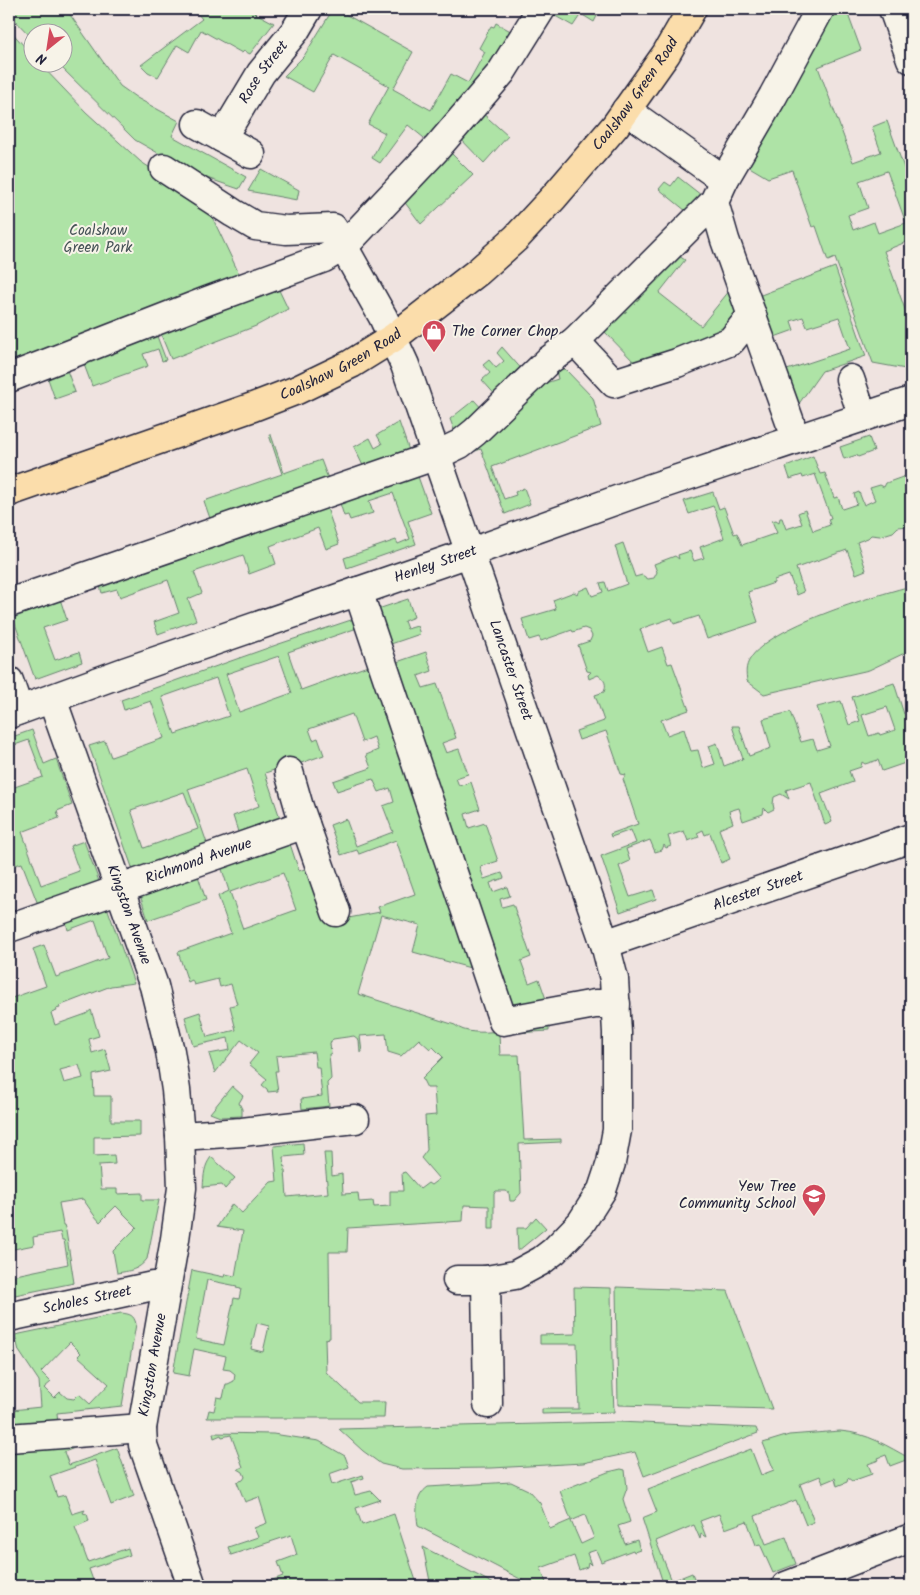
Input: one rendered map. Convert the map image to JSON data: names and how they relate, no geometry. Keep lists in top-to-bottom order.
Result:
{
  "streets": {
    "main road": ["Coalshaw Green Road"],
    "street": [
      "Rose Street",
      "Henley Street",
      "Lancaster Street",
      "Richmond Avenue",
      "Alcester Street",
      "Kingston Avenue",
      "Scholes Street"
    ]
  },
  "crossings": [
    ["Coalshaw Green Road", "Lancaster Street"],
    ["Henley Street", "Lancaster Street"],
    ["Henley Street", "Kingston Avenue"],
    ["Lancaster Street", "Alcester Street"],
    ["Richmond Avenue", "Kingston Avenue"],
    ["Kingston Avenue", "Scholes Street"]
  ],
  "parks": ["Coalshaw Green Park"],
  "places": {
    "shop": ["The Corner Chop"],
    "school or university": ["Yew Tree Community School"]
  },
  "north": "bottom left"
}
